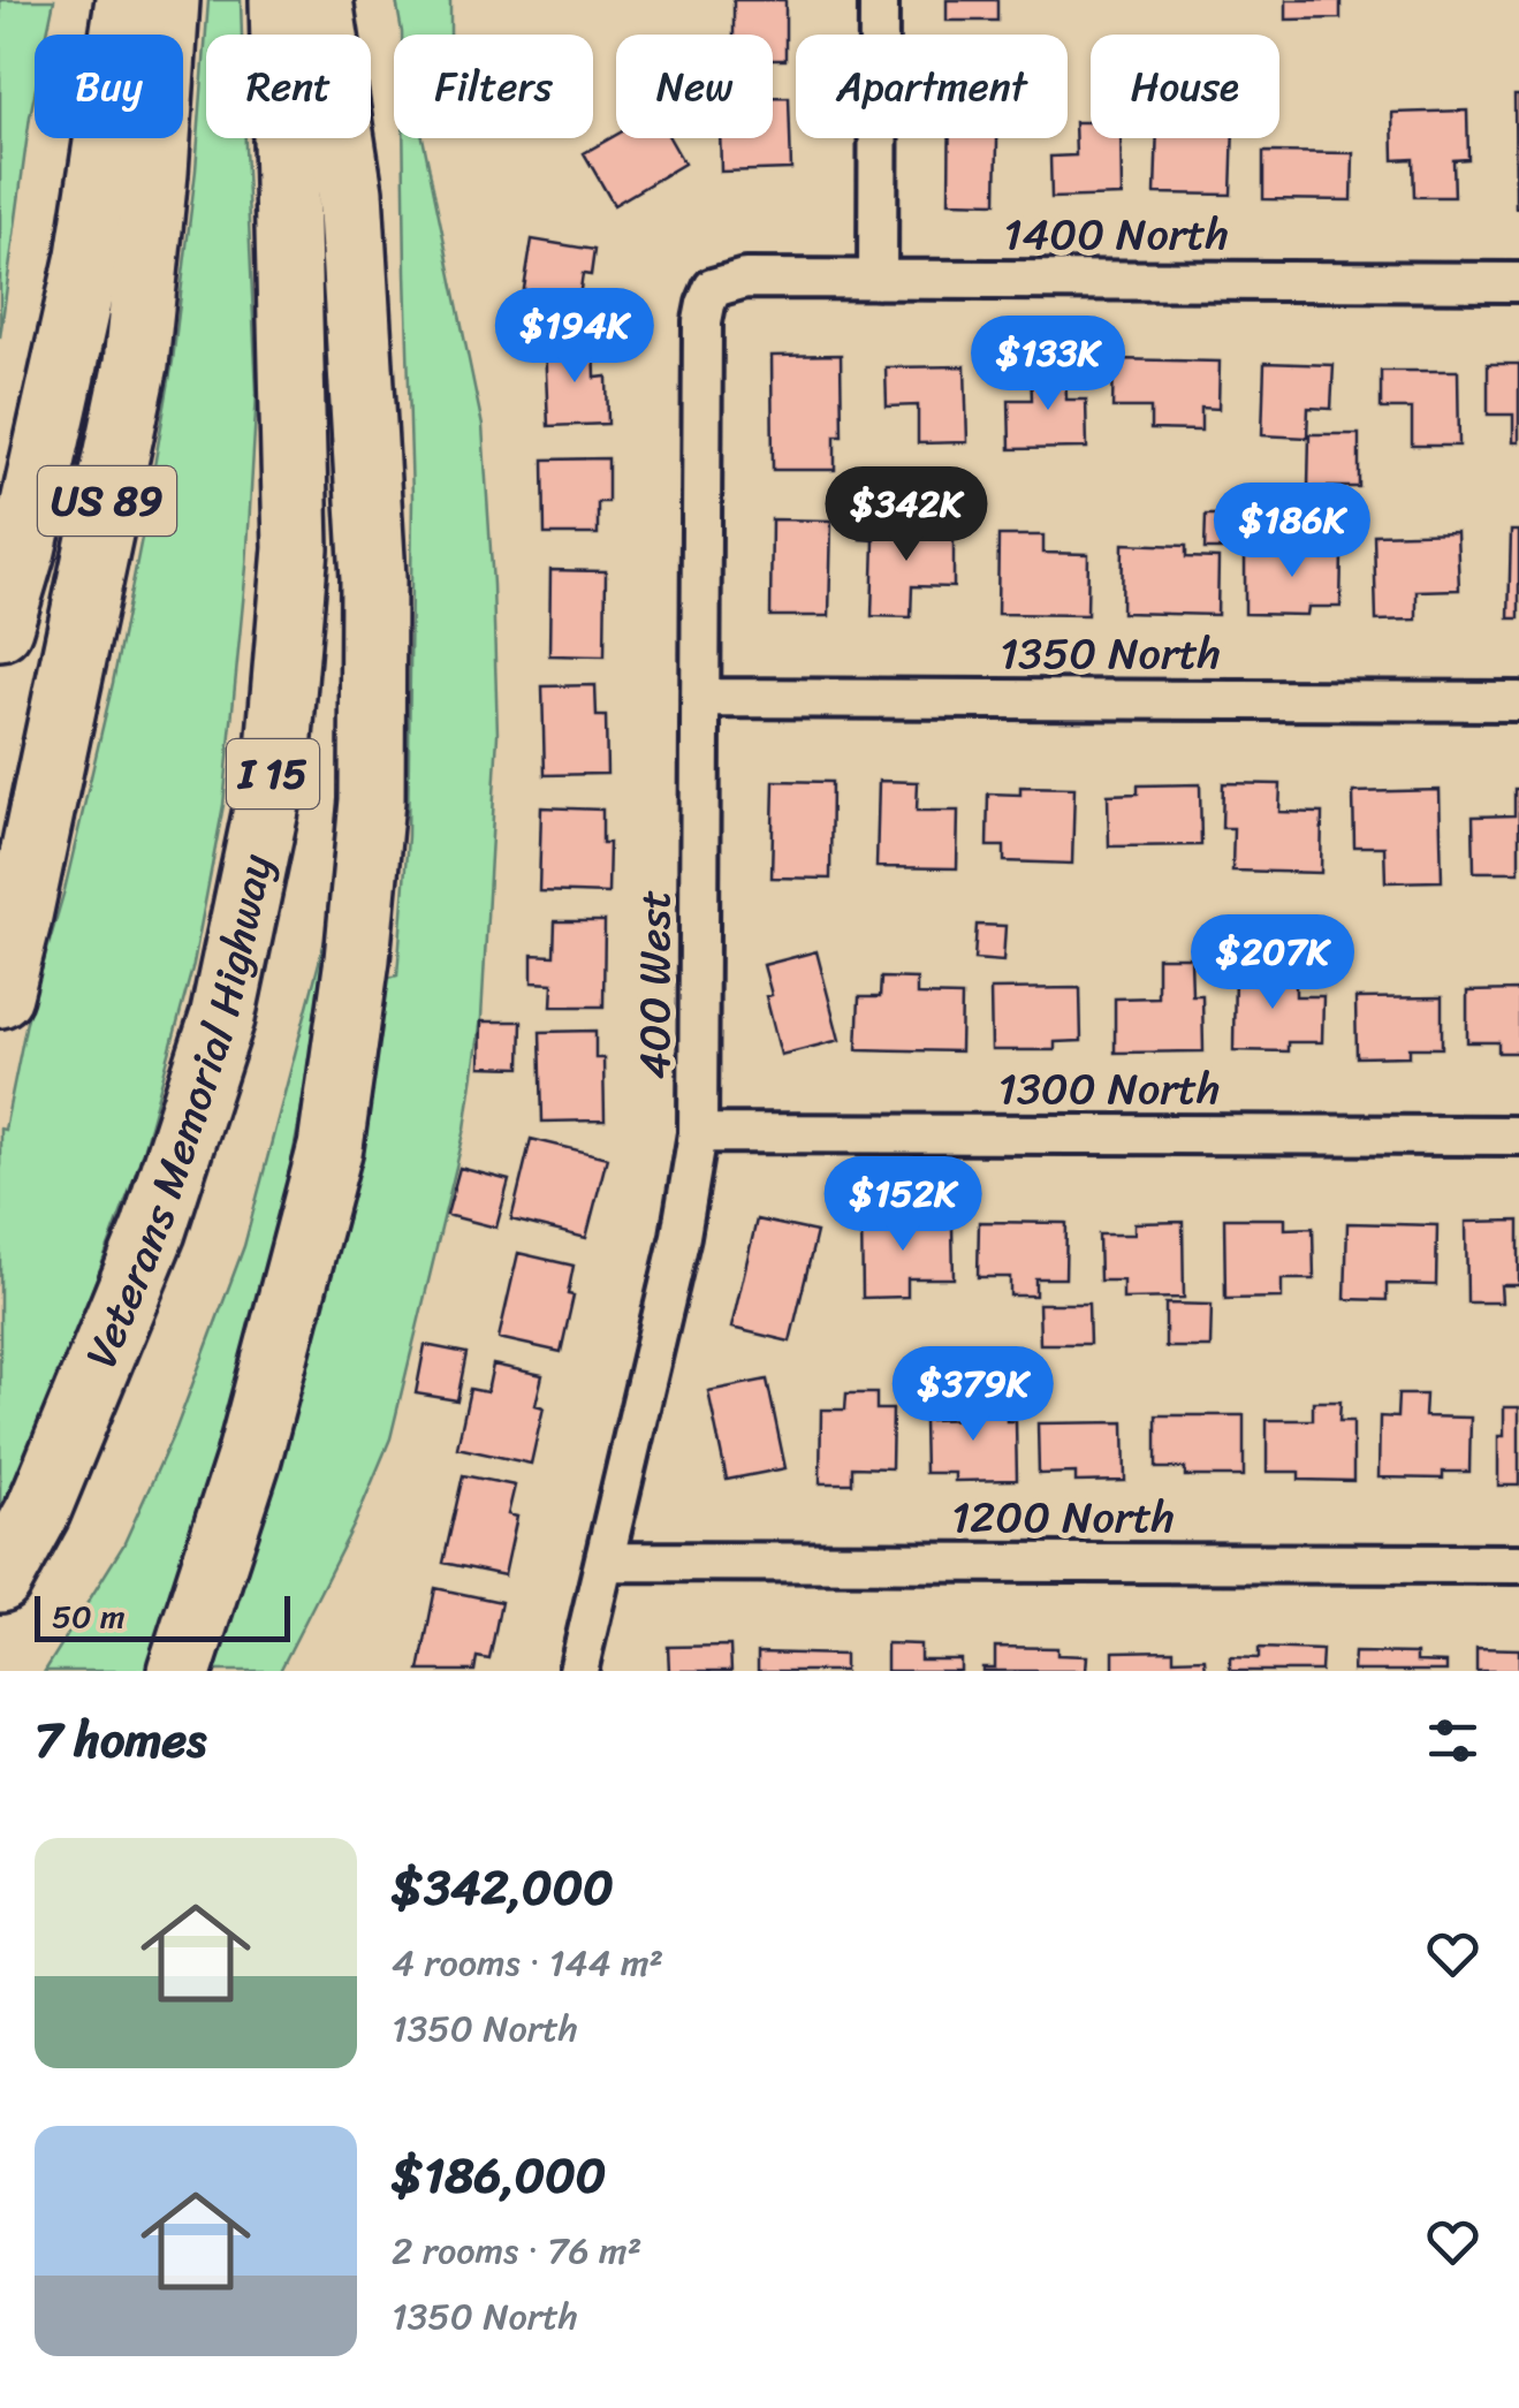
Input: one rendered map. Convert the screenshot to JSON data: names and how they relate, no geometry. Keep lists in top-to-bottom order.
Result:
{
  "streets": {
    "highway": ["US 89", "I 15", "Veterans Memorial Highway"],
    "street": [
      "1400 North",
      "1350 North",
      "400 West",
      "1300 North",
      "1200 North"
    ]
  },
  "crossings": [
    ["1400 North", "400 West"],
    ["1350 North", "400 West"],
    ["400 West", "1300 North"],
    ["400 West", "1200 North"]
  ],
  "scale_bar": "50 m",
  "page": {
    "chip": [
      "Buy",
      "Rent",
      "Filters",
      "New",
      "Apartment",
      "House"
    ],
    "price": [
      "$194K",
      "$133K",
      "$342K",
      "$186K",
      "$207K",
      "$152K",
      "$379K"
    ],
    "scale": "50 m",
    "heading": "7 homes",
    "list": [
      {
        "name": "$342,000",
        "note": "4 rooms · 144 m² · 1350 North"
      },
      {
        "name": "$186,000",
        "note": "2 rooms · 76 m² · 1350 North"
      }
    ]
  }
}
